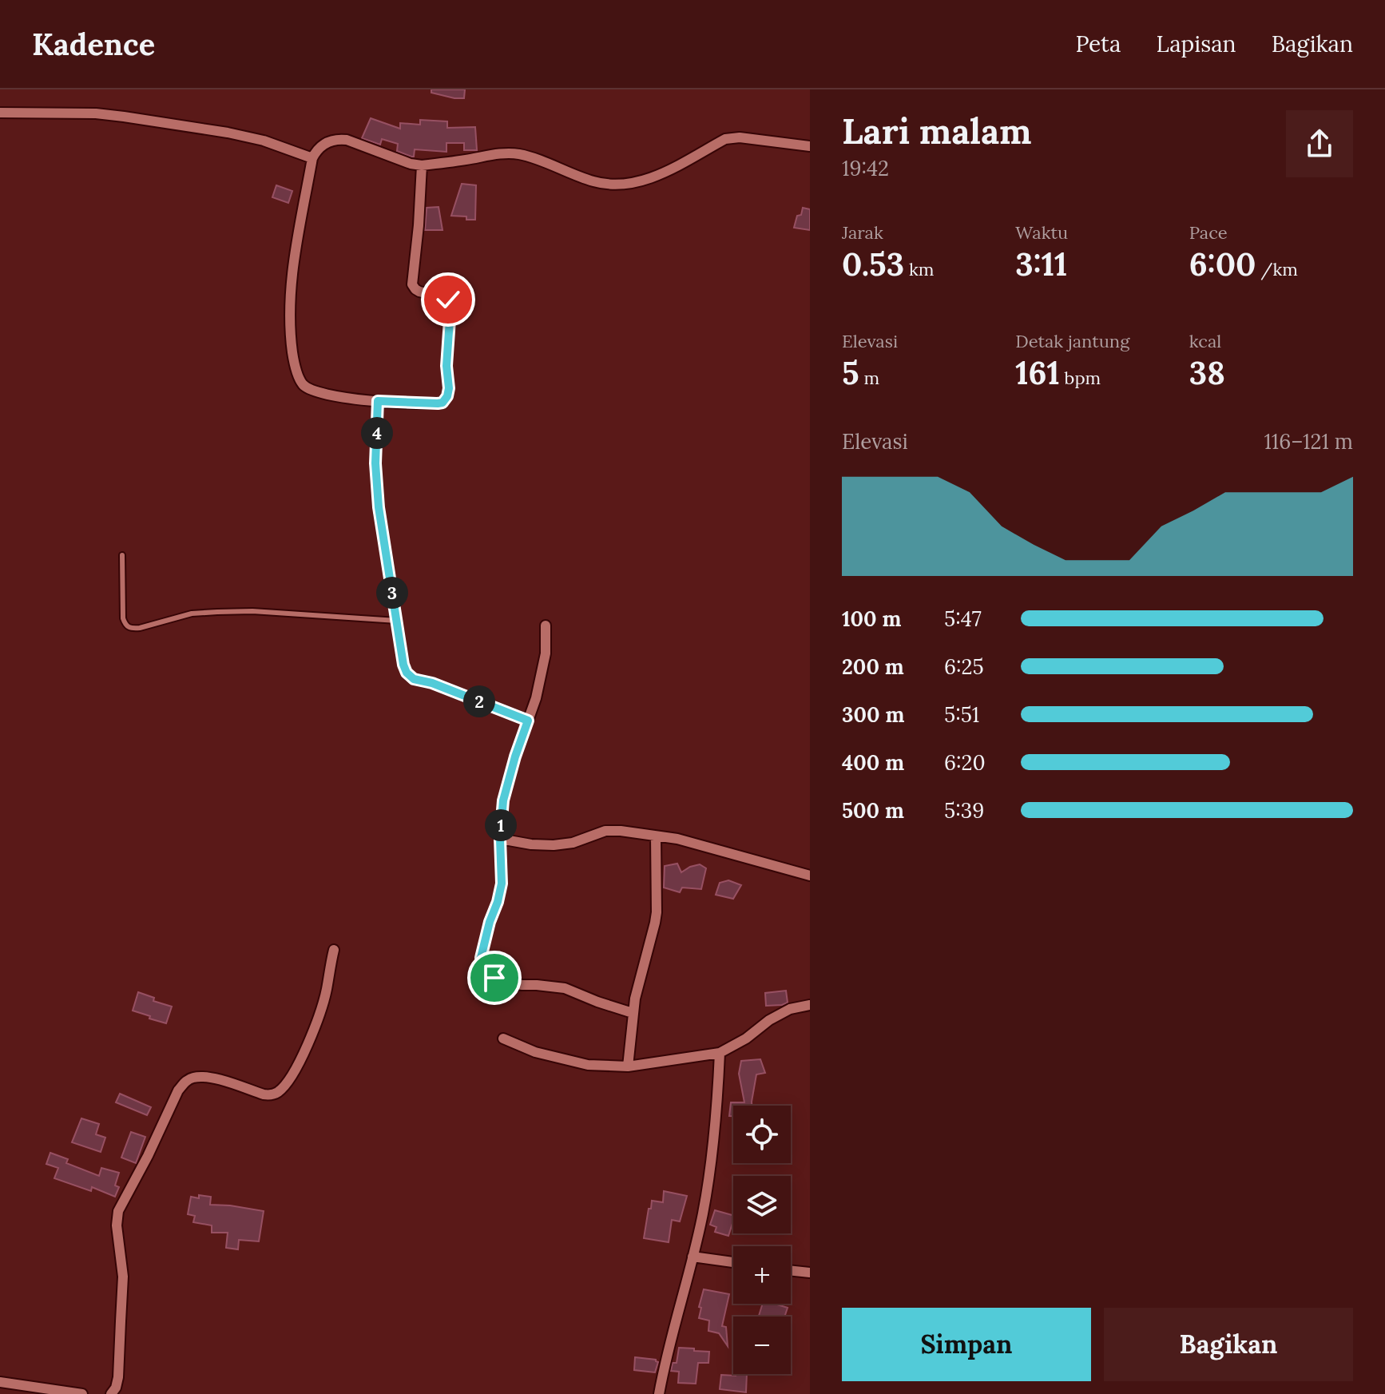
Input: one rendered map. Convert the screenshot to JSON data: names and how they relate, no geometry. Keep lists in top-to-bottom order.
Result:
{
  "page": {
    "header": "Kadence",
    "nav": ["Peta", "Lapisan", "Bagikan"],
    "heading": ["Lari malam", "19:42"],
    "stats": [
      ["Jarak", "0.53 km"],
      ["Waktu", "3:11"],
      ["Pace", "6:00 /km"],
      ["Elevasi", "5 m"],
      ["Detak jantung", "161 bpm"],
      ["kcal", "38"]
    ],
    "chart": ["Elevasi", "116–121 m"],
    "pins": [
      "4",
      "3",
      "2",
      "1"
    ],
    "list": [
      {
        "name": "100 m",
        "note": "5:47"
      },
      {
        "name": "200 m",
        "note": "6:25"
      },
      {
        "name": "300 m",
        "note": "5:51"
      },
      {
        "name": "400 m",
        "note": "6:20"
      },
      {
        "name": "500 m",
        "note": "5:39"
      }
    ],
    "map_buttons": ["+", "−"],
    "buttons": ["Simpan", "Bagikan"]
  }
}
